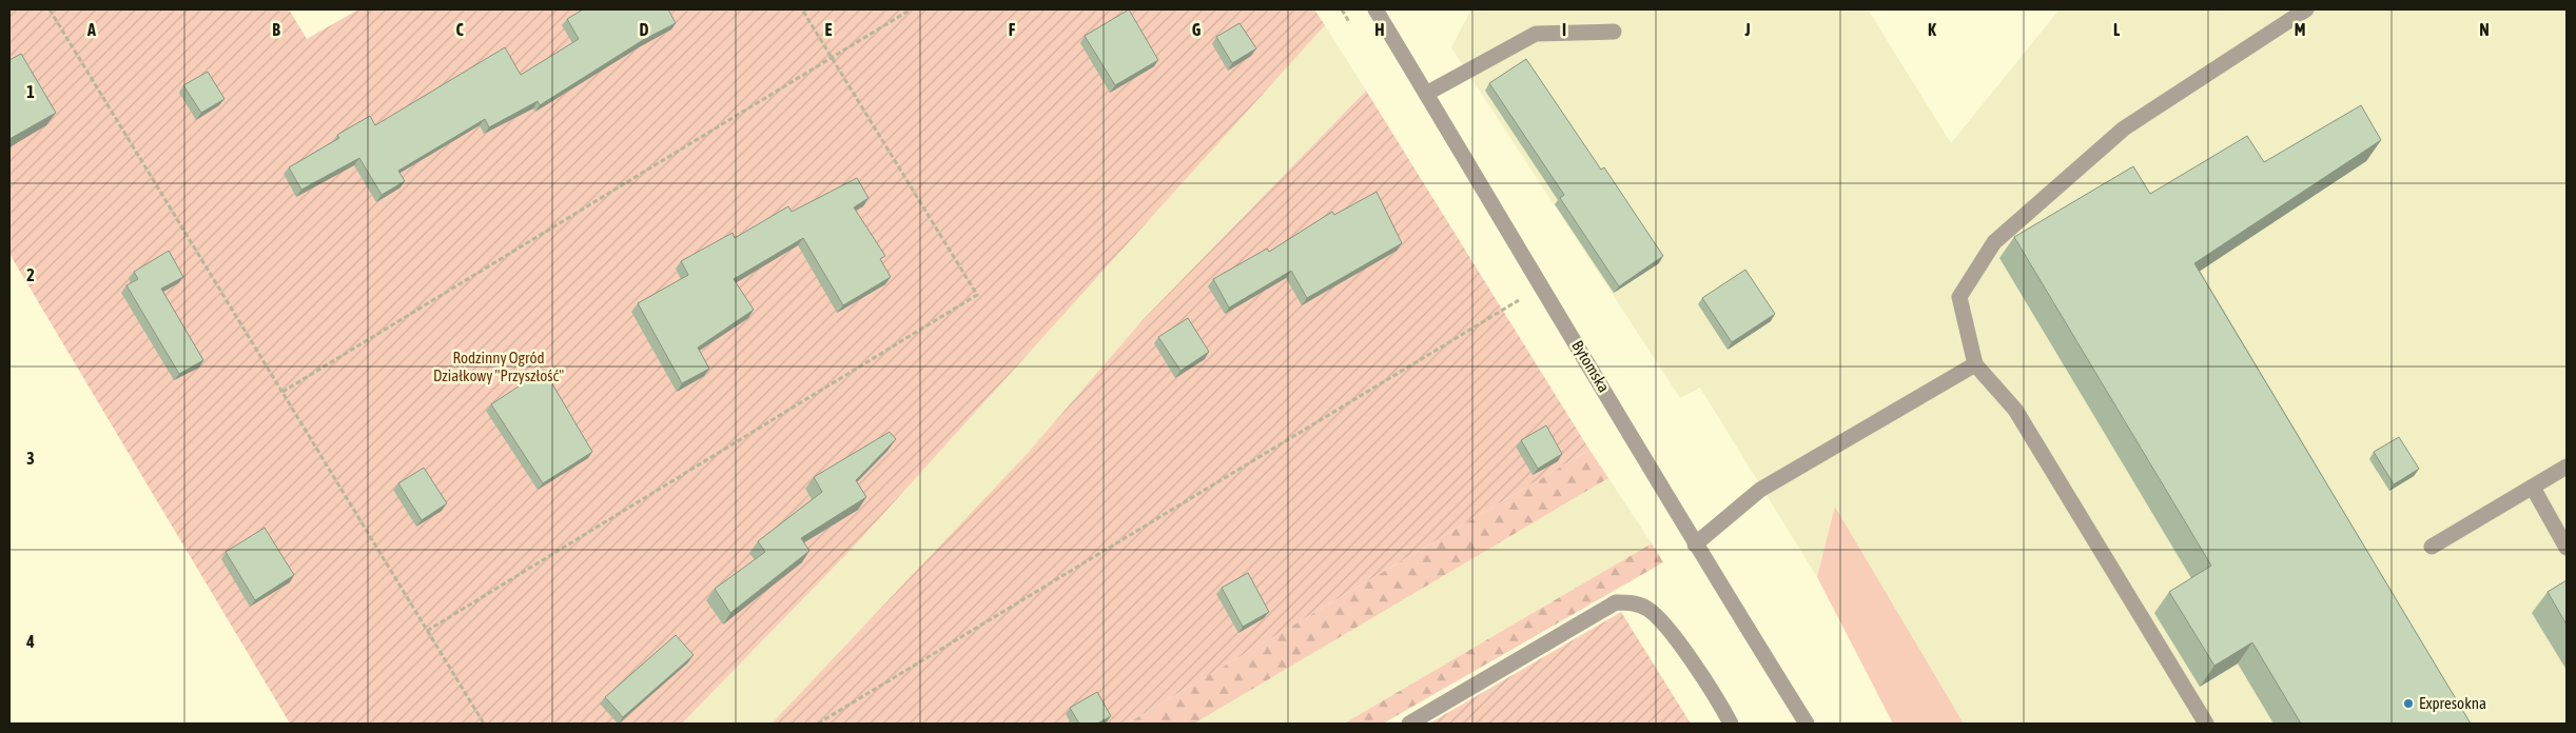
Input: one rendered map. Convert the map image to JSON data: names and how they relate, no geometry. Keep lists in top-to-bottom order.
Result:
{
  "streets": {
    "street": ["Bytomska"]
  },
  "parks": ["Rodzinny Ogród Działkowy \"Przyszłość\""],
  "places": ["Expresokna"],
  "grid": {
    "columns": [
      "A",
      "B",
      "C",
      "D",
      "E",
      "F",
      "G",
      "H",
      "I",
      "J",
      "K",
      "L",
      "M",
      "N"
    ],
    "rows": [
      "1",
      "2",
      "3",
      "4"
    ]
  }
}
